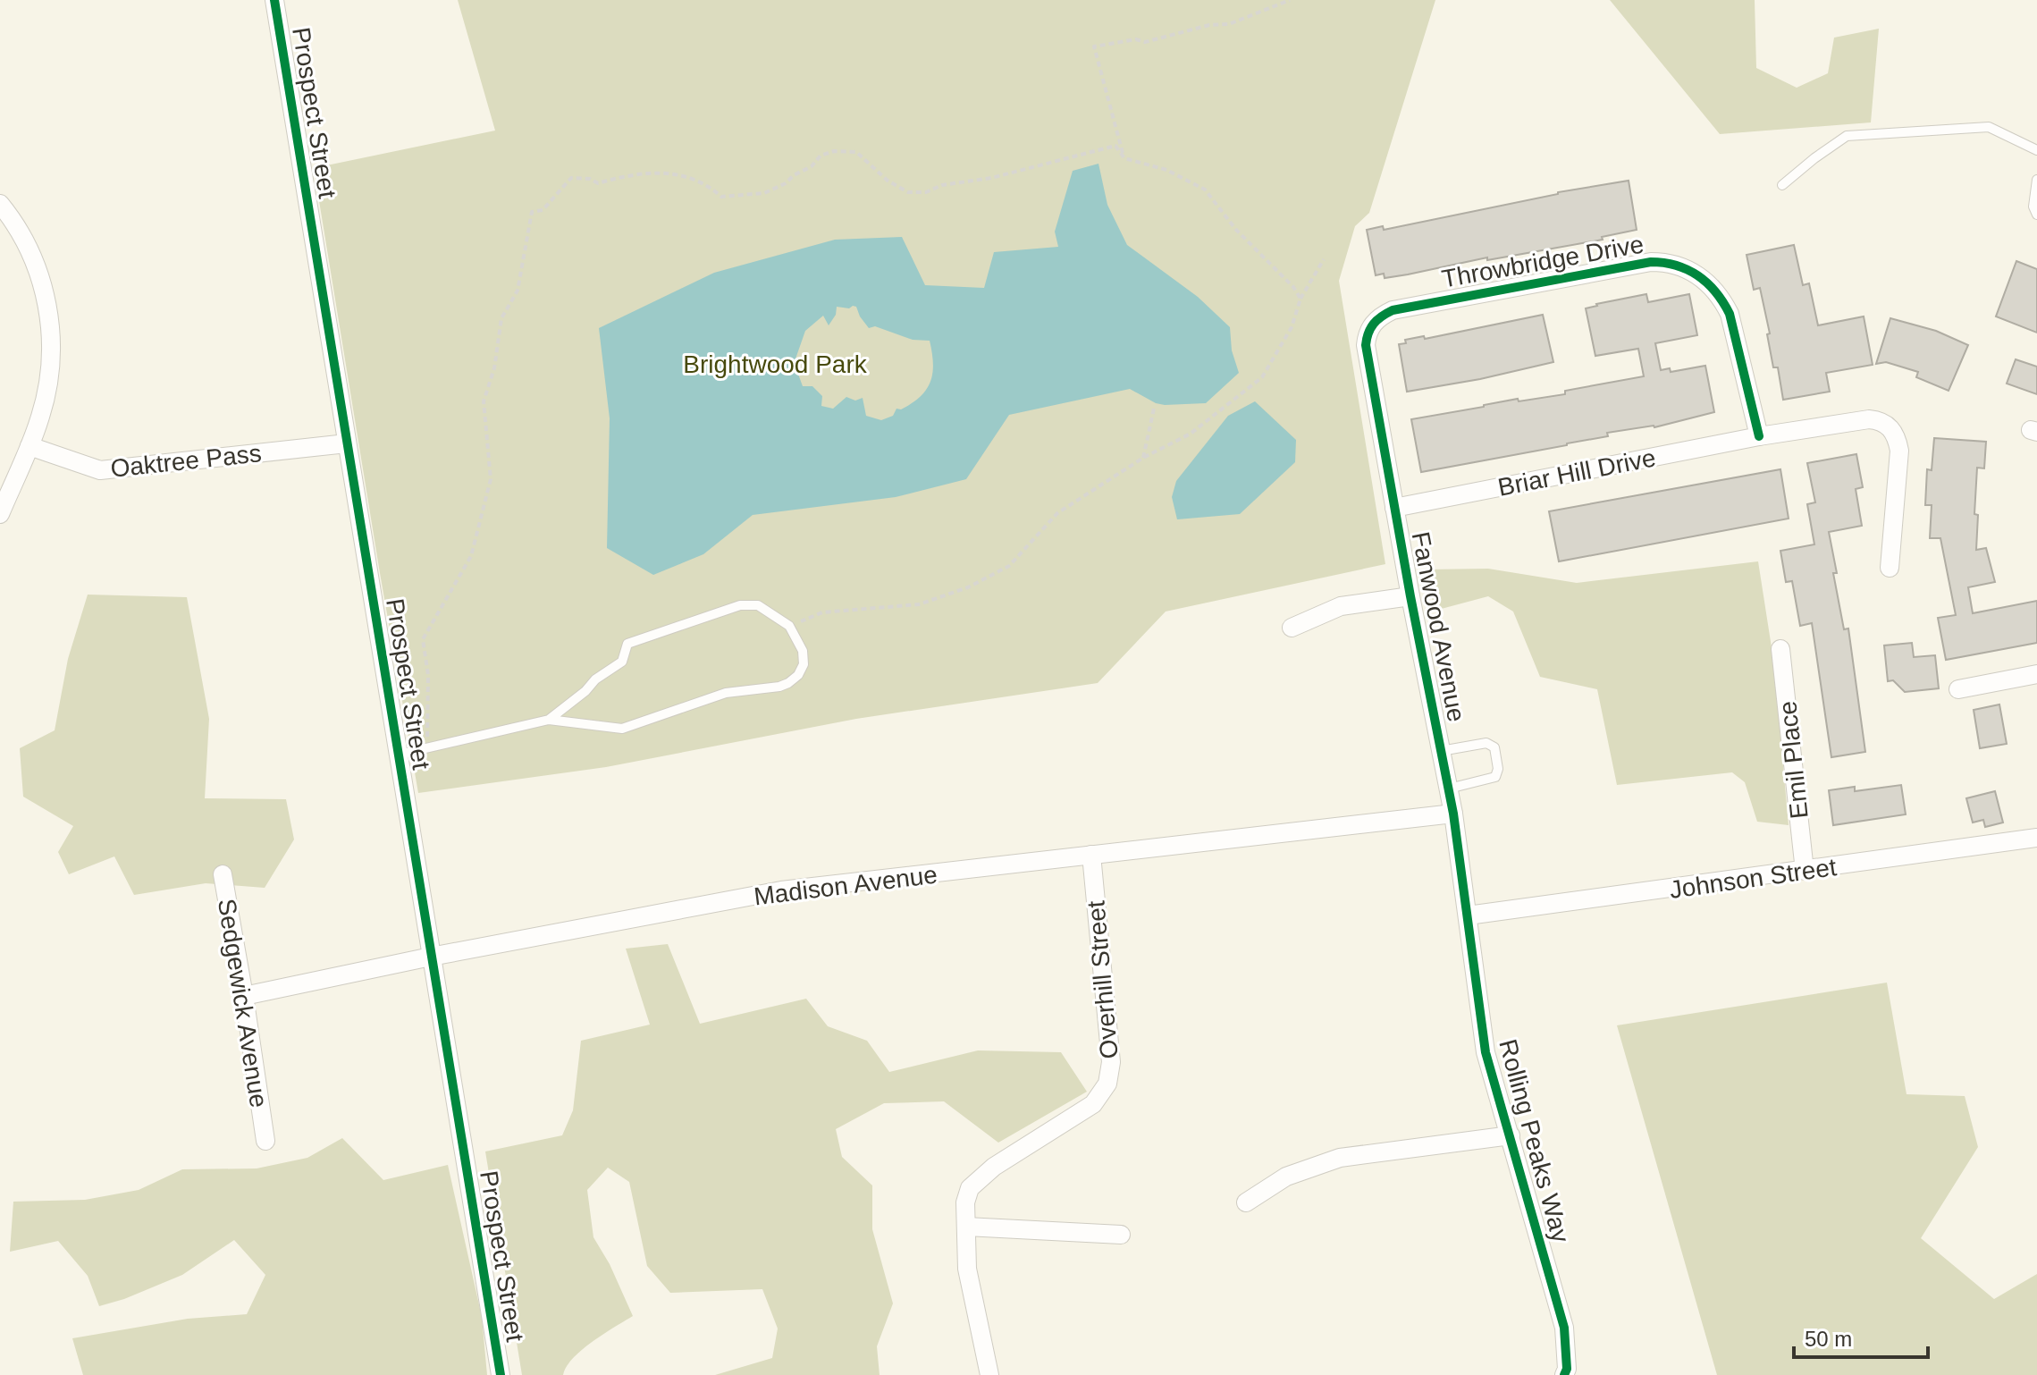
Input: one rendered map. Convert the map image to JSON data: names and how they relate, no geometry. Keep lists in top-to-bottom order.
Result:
{
  "streets": {
    "street": [
      "Prospect Street",
      "Throwbridge Drive",
      "Oaktree Pass",
      "Briar Hill Drive",
      "Fanwood Avenue",
      "Emil Place",
      "Johnson Street",
      "Madison Avenue",
      "Overhill Street",
      "Sedgewick Avenue",
      "Rolling Peaks Way"
    ]
  },
  "crossings": [
    ["Prospect Street", "Oaktree Pass"],
    ["Prospect Street", "Madison Avenue"],
    ["Throwbridge Drive", "Briar Hill Drive"],
    ["Throwbridge Drive", "Fanwood Avenue"],
    ["Briar Hill Drive", "Fanwood Avenue"],
    ["Fanwood Avenue", "Johnson Street"],
    ["Fanwood Avenue", "Madison Avenue"],
    ["Fanwood Avenue", "Rolling Peaks Way"],
    ["Emil Place", "Johnson Street"],
    ["Johnson Street", "Rolling Peaks Way"],
    ["Madison Avenue", "Overhill Street"],
    ["Madison Avenue", "Sedgewick Avenue"]
  ],
  "parks": ["Brightwood Park"],
  "scale_bar": "50 m"
}
